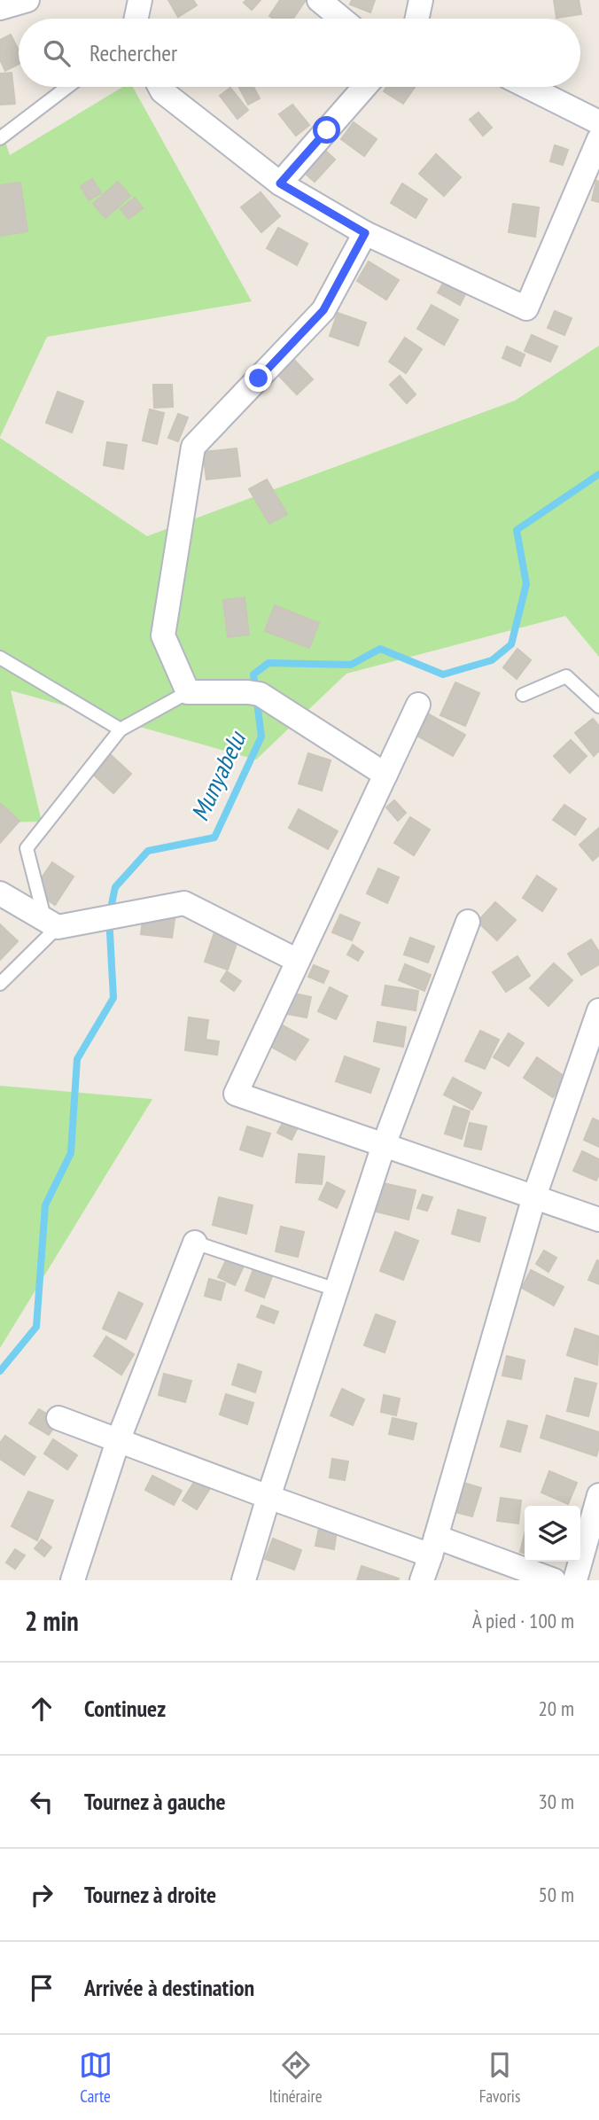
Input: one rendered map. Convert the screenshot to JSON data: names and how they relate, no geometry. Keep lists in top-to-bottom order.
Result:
{
  "water": ["Munyabelu"],
  "page": {
    "search": "Rechercher",
    "heading": ["2 min", "À pied · 100 m"],
    "list": [
      ["Continuez", "20 m"],
      ["Tournez à gauche", "30 m"],
      ["Tournez à droite", "50 m"],
      "Arrivée à destination"
    ],
    "nav": ["Carte", "Itinéraire", "Favoris"]
  }
}
